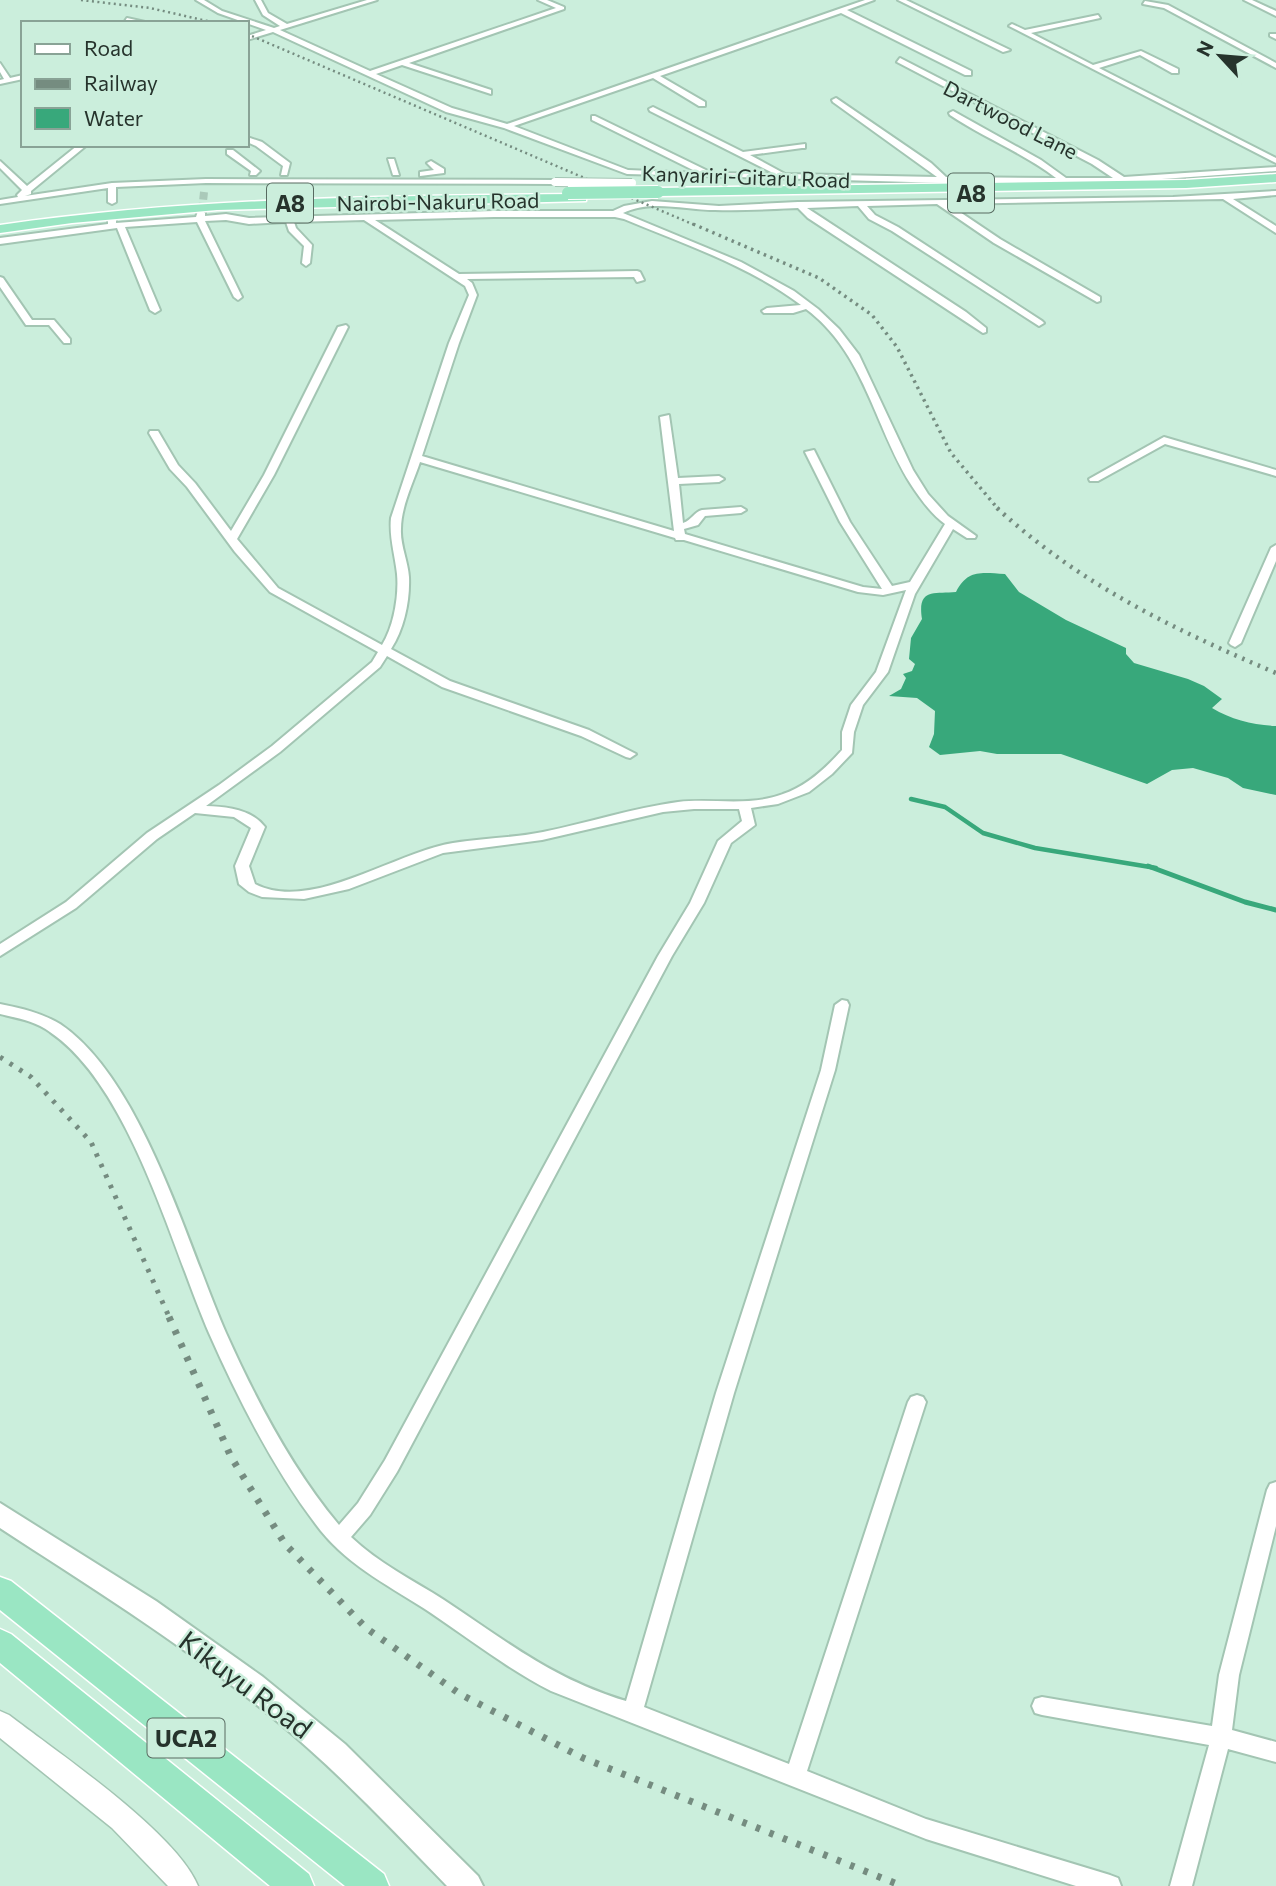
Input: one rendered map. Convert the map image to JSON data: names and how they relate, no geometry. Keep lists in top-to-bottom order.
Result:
{
  "streets": {
    "highway": ["A8", "Nairobi-Nakuru Road", "UCA2"],
    "main road": ["Kikuyu Road"],
    "street": ["Dartwood Lane", "Kanyariri-Gitaru Road"]
  },
  "crossings": [
    ["Dartwood Lane", "Kanyariri-Gitaru Road"],
    ["Kanyariri-Gitaru Road", "A8"],
    ["A8", "Nairobi-Nakuru Road"]
  ],
  "legend": ["Road", "Railway", "Water"],
  "north": "top left"
}
